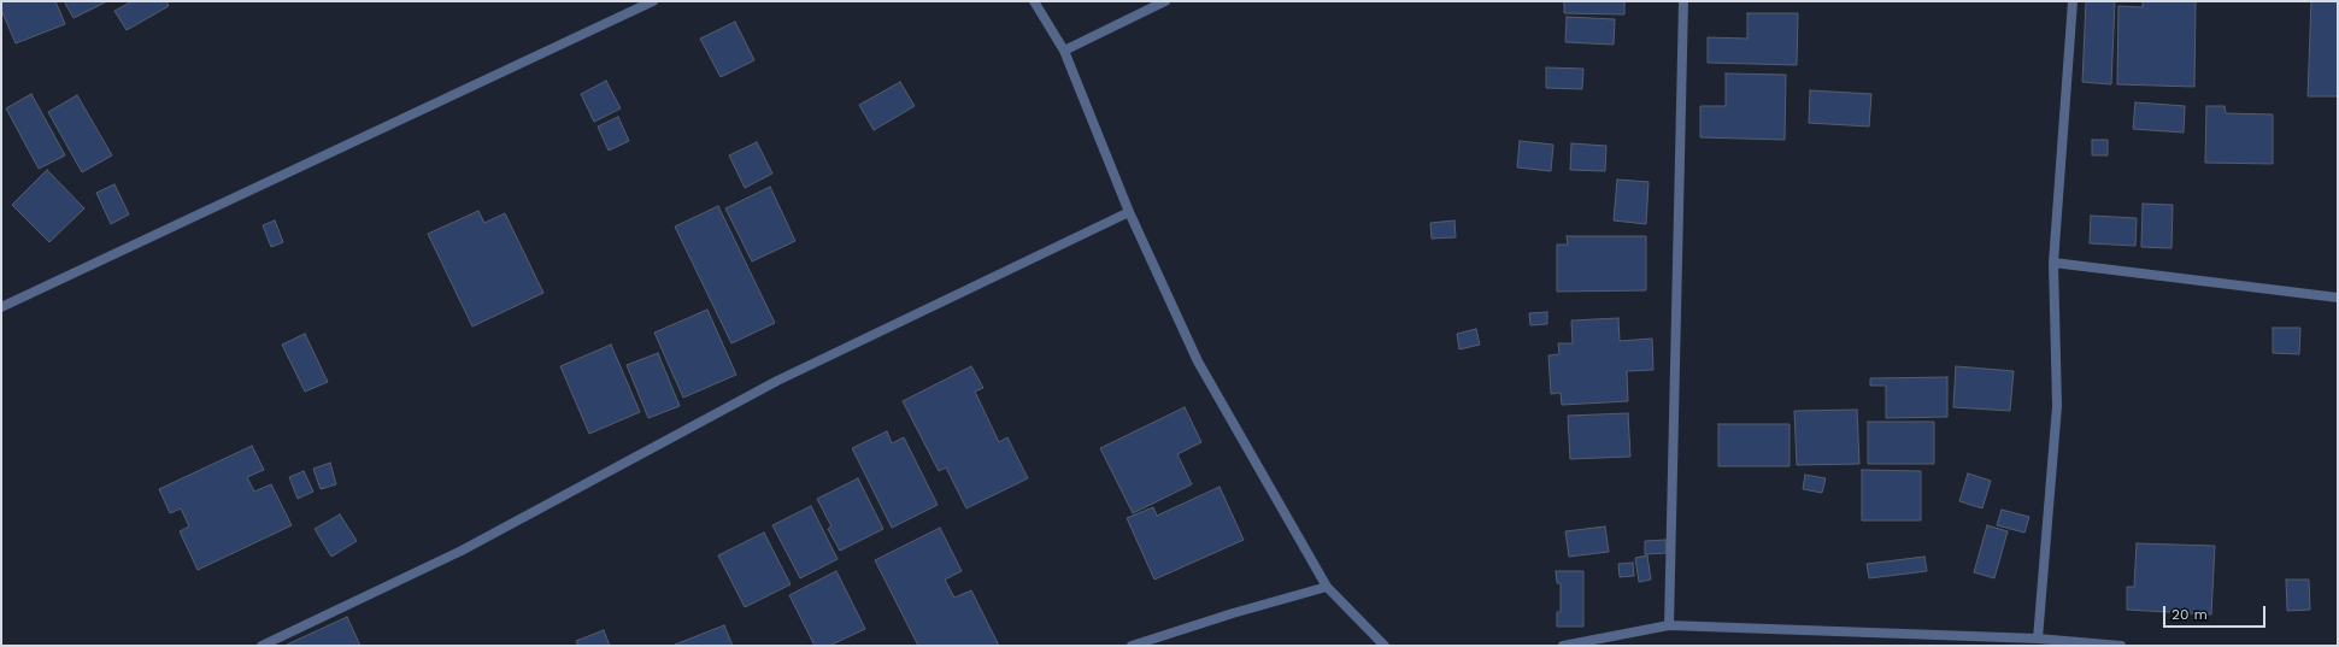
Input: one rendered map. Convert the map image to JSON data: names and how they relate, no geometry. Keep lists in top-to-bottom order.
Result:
{
  "scale_bar": "20 m"
}
